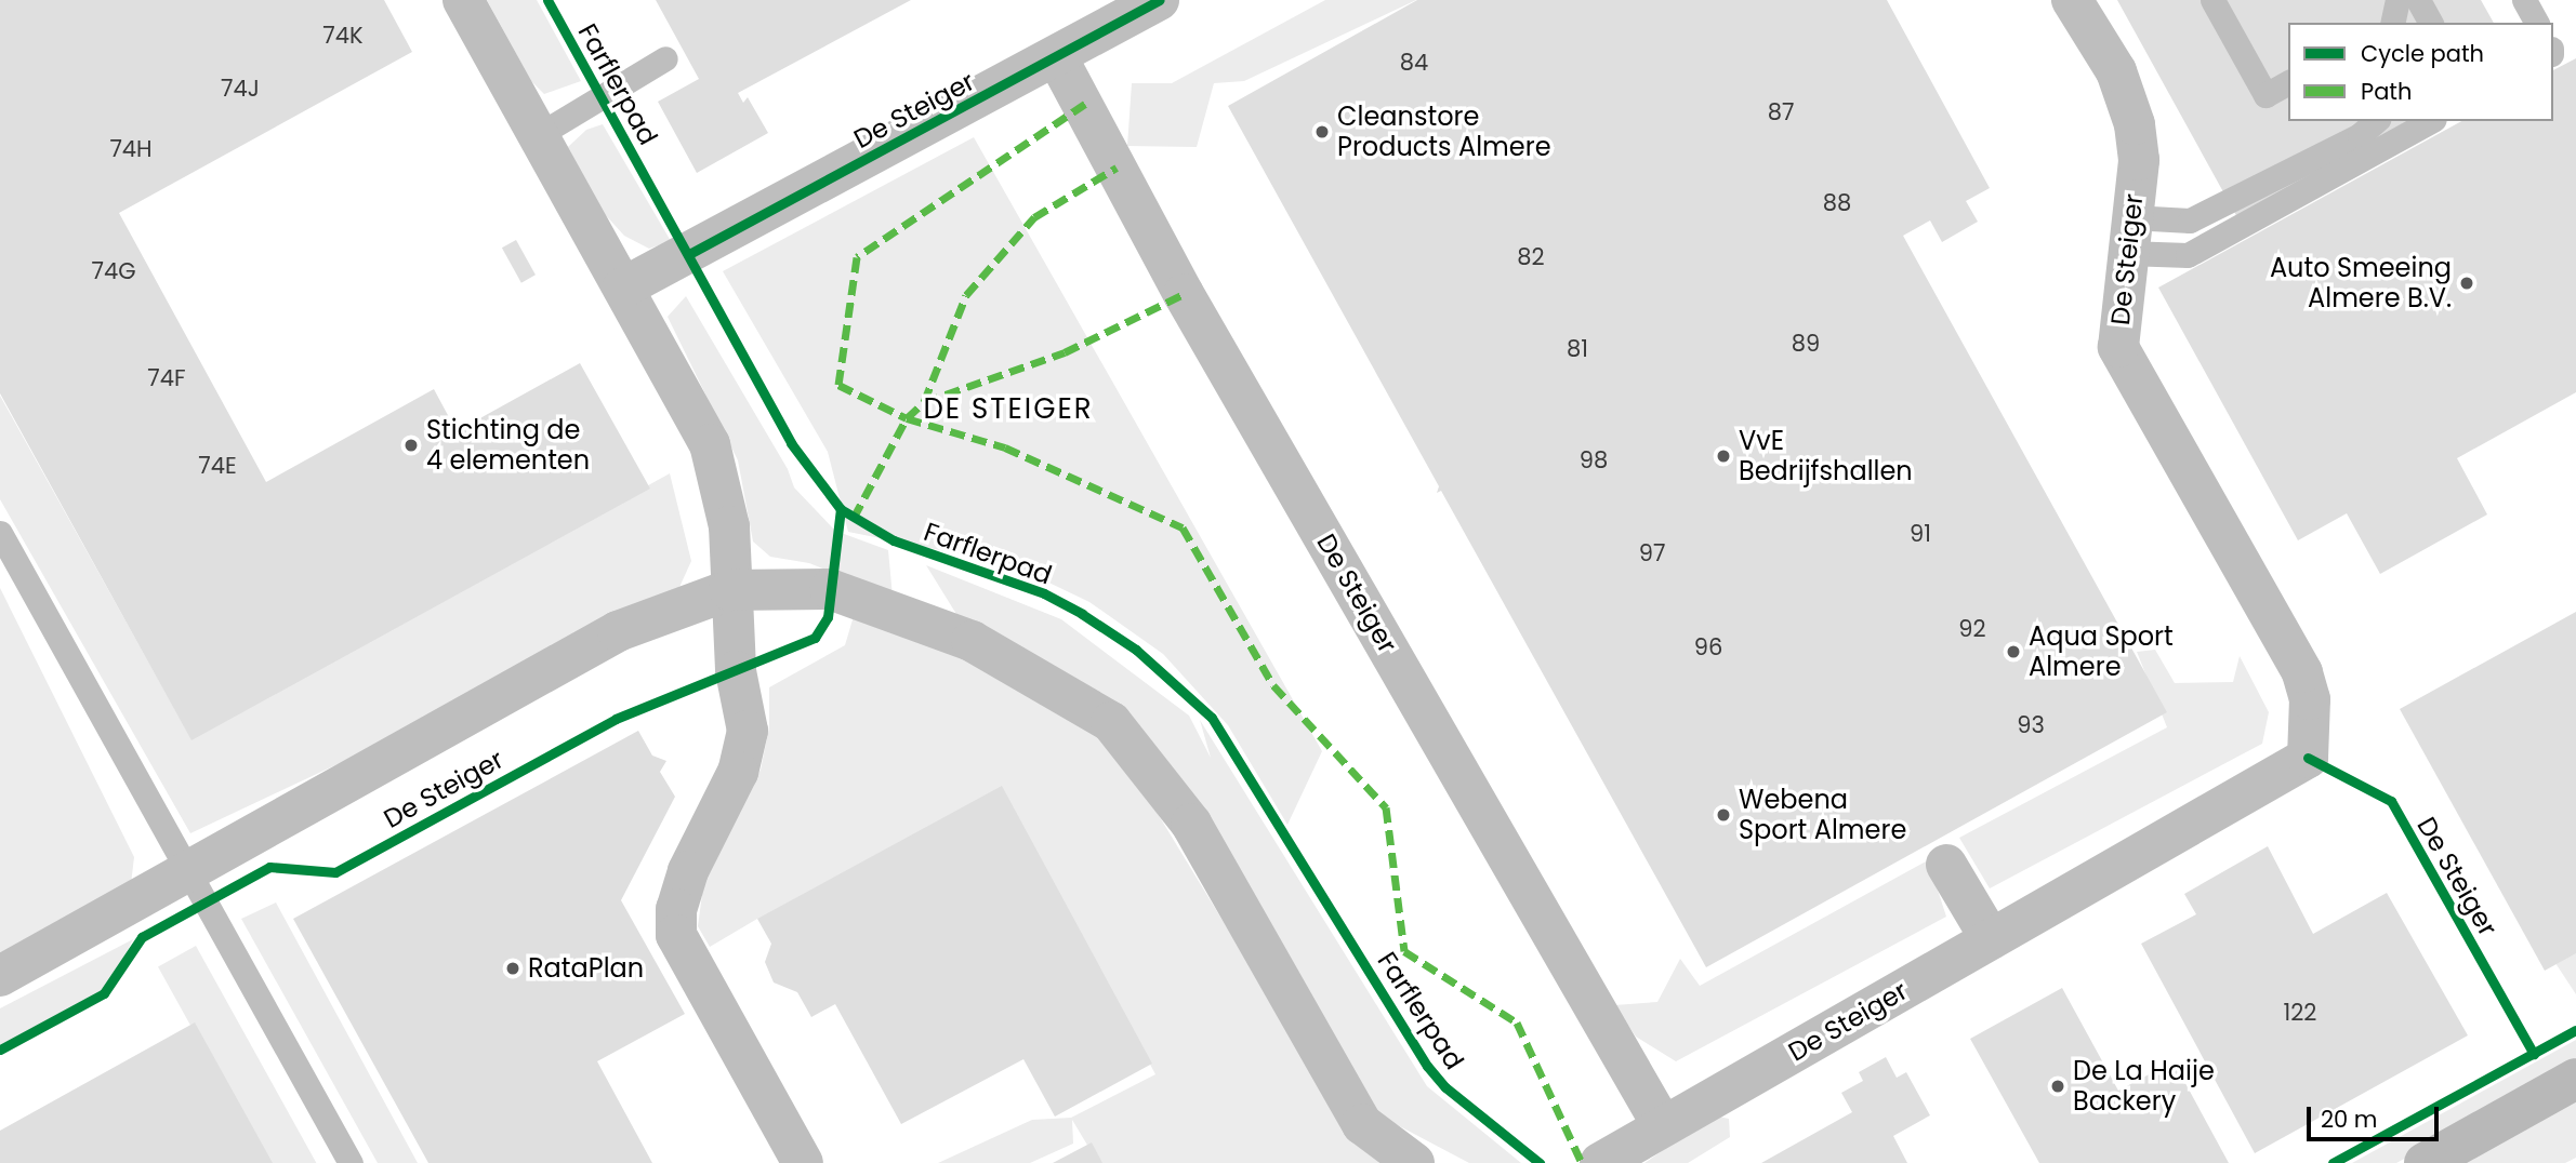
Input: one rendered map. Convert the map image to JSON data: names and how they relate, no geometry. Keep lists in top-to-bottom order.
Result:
{
  "streets": {
    "street": ["De Steiger"],
    "cycle path": ["Farflerpad"]
  },
  "districts": ["DE STEIGER"],
  "places": [
    "Cleanstore Products Almere",
    "Auto Smeeing Almere B.V.",
    "Stichting de 4 elementen",
    "VvE Bedrijfshallen",
    "Aqua Sport Almere",
    "Webena Sport Almere",
    "RataPlan",
    "De La Haije Backery"
  ],
  "house_numbers": [
    "74K",
    "84",
    "74J",
    "87",
    "74H",
    "88",
    "82",
    "74G",
    "89",
    "81",
    "74F",
    "98",
    "74E",
    "91",
    "97",
    "92",
    "96",
    "93",
    "122"
  ],
  "legend": ["Cycle path", "Path"],
  "scale_bar": "20 m"
}
